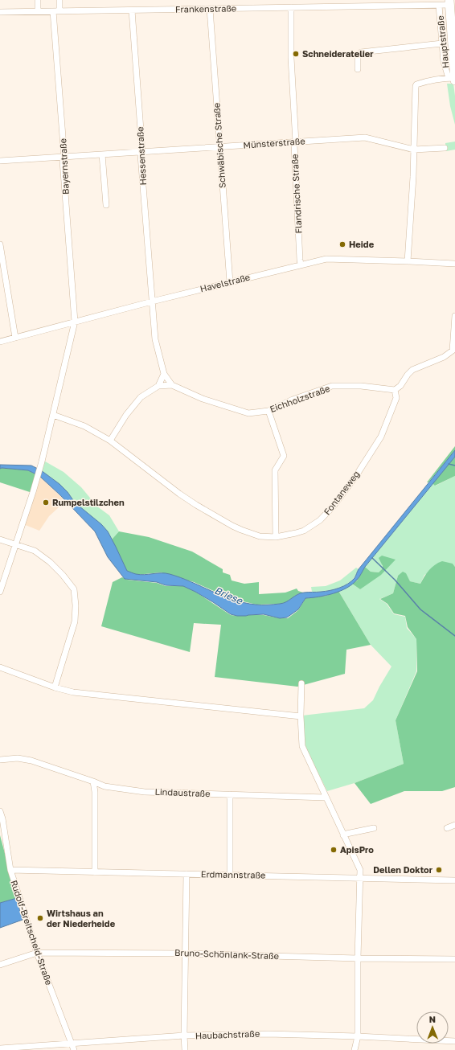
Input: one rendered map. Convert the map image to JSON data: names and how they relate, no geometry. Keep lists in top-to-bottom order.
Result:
{
  "streets": {
    "main road": ["Hauptstraße"],
    "street": [
      "Frankenstraße",
      "Münsterstraße",
      "Schwäbische Straße",
      "Hessenstraße",
      "Bayernstraße",
      "Flandrische Straße",
      "Havelstraße",
      "Eichholzstraße",
      "Fontaneweg",
      "Lindaustraße",
      "Erdmannstraße",
      "Rudolf-Breitscheid-Straße",
      "Bruno-Schönlank-Straße",
      "Haubachstraße"
    ]
  },
  "crossings": [
    ["Frankenstraße", "Hauptstraße"],
    ["Frankenstraße", "Schwäbische Straße"],
    ["Frankenstraße", "Hessenstraße"],
    ["Frankenstraße", "Bayernstraße"],
    ["Frankenstraße", "Flandrische Straße"],
    ["Münsterstraße", "Schwäbische Straße"],
    ["Münsterstraße", "Hessenstraße"],
    ["Münsterstraße", "Bayernstraße"],
    ["Münsterstraße", "Flandrische Straße"],
    ["Schwäbische Straße", "Havelstraße"],
    ["Hessenstraße", "Havelstraße"],
    ["Bayernstraße", "Havelstraße"],
    ["Bayernstraße", "Fontaneweg"],
    ["Flandrische Straße", "Havelstraße"],
    ["Eichholzstraße", "Fontaneweg"],
    ["Erdmannstraße", "Rudolf-Breitscheid-Straße"],
    ["Rudolf-Breitscheid-Straße", "Bruno-Schönlank-Straße"],
    ["Rudolf-Breitscheid-Straße", "Haubachstraße"]
  ],
  "water": ["Briese"],
  "places": [
    "Schneideratelier",
    "Heide",
    "Rumpelstilzchen",
    "ApisPro",
    "Dellen Doktor",
    "Wirtshaus an der Niederheide"
  ],
  "north": "top"
}
